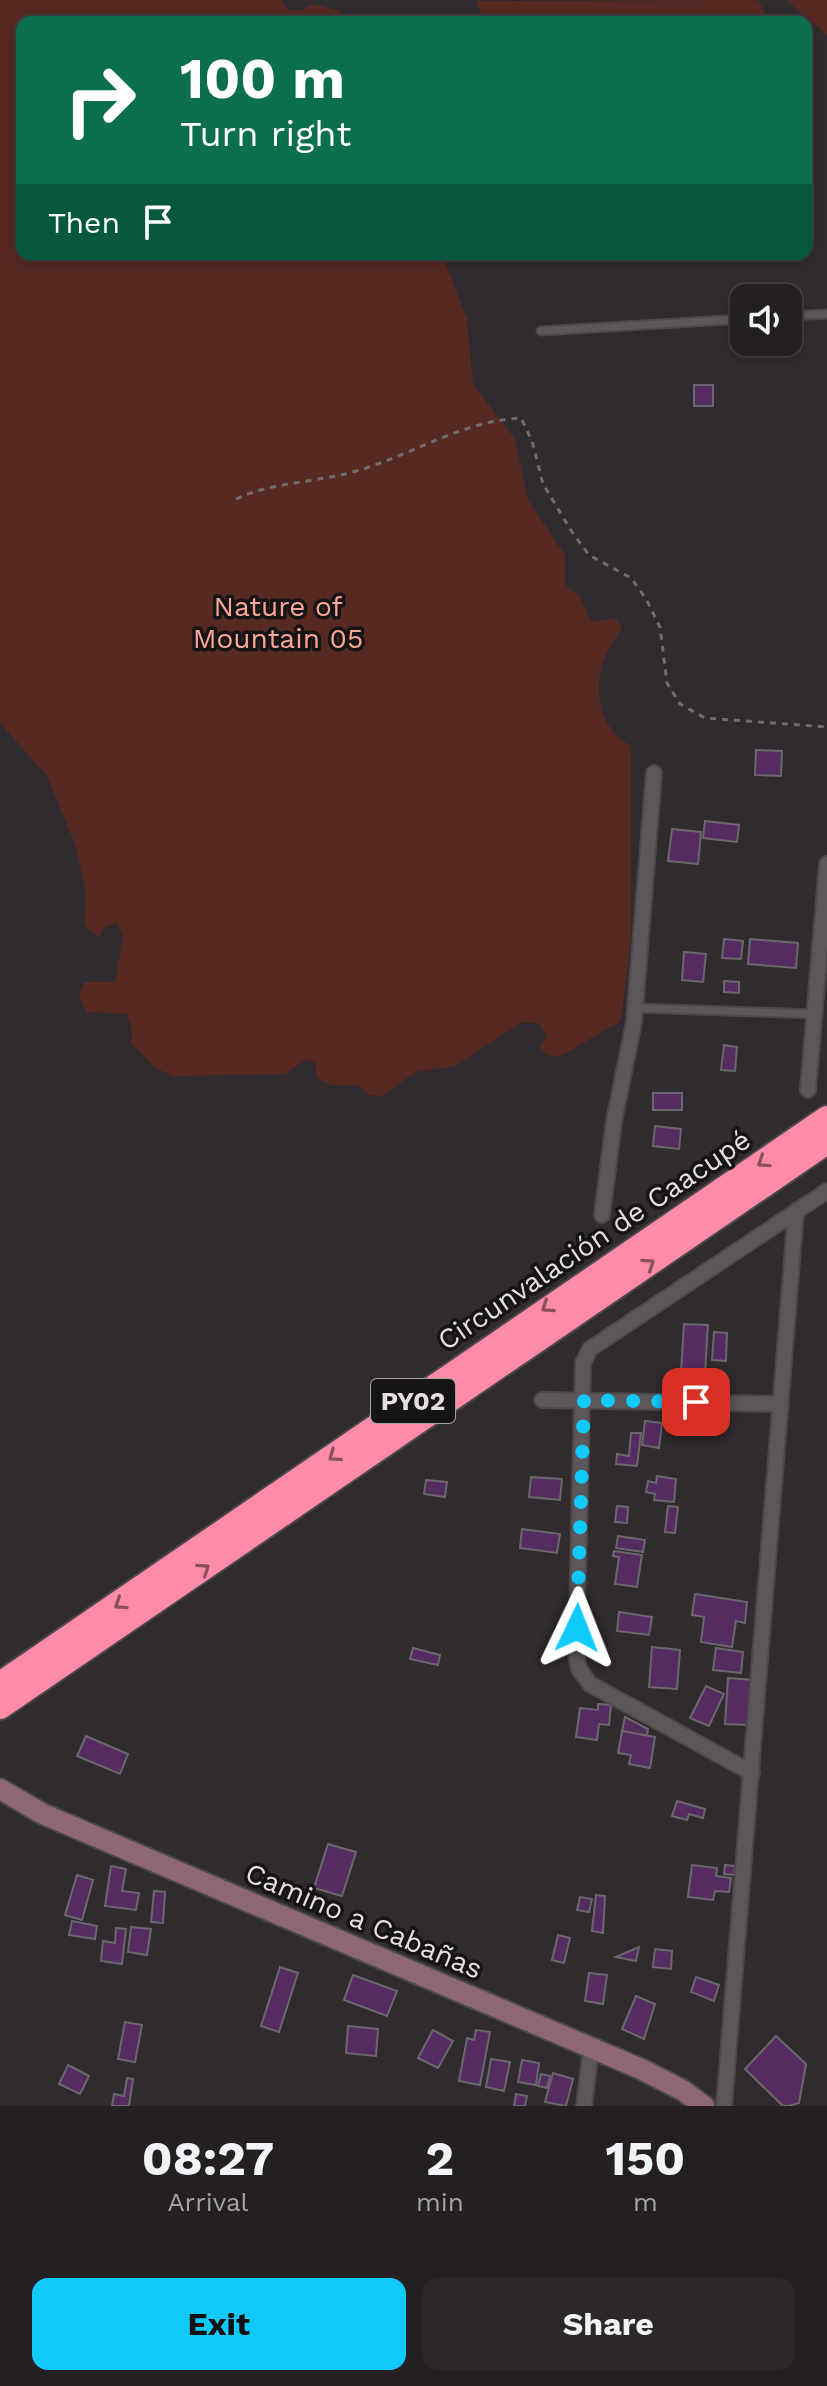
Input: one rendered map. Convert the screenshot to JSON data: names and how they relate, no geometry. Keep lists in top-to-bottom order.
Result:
{
  "streets": {
    "highway": ["Circunvalación de Caacupé", "PY02"],
    "street": ["Camino a Cabañas"]
  },
  "parks": ["Nature of Mountain 05"],
  "page": {
    "turn": ["100 m", "Turn right"],
    "then": "Then",
    "eta": [
      "08:27",
      "Arrival",
      "2",
      "min",
      "150",
      "m"
    ],
    "buttons": ["Exit", "Share"]
  }
}
